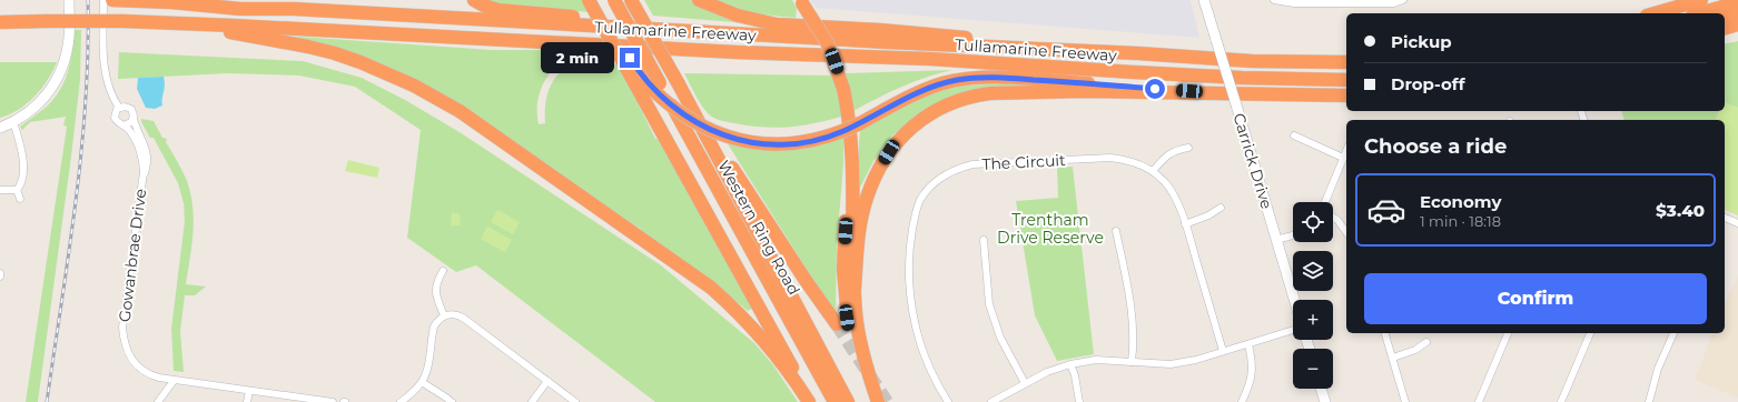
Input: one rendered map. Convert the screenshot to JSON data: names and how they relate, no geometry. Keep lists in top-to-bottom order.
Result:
{
  "streets": {
    "highway": ["Tullamarine Freeway", "Western Ring Road"],
    "street": ["Carrick Drive", "The Circuit", "Gowanbrae Drive"]
  },
  "parks": ["Trentham Drive Reserve"],
  "page": {
    "banner": ["Pickup", "Drop-off"],
    "bubble": "2 min",
    "heading": "Choose a ride",
    "list": [
      {
        "name": "Economy",
        "note": "1 min · 18:18",
        "value": "$3.40"
      }
    ],
    "map_buttons": ["+", "−"],
    "buttons": "Confirm"
  }
}
